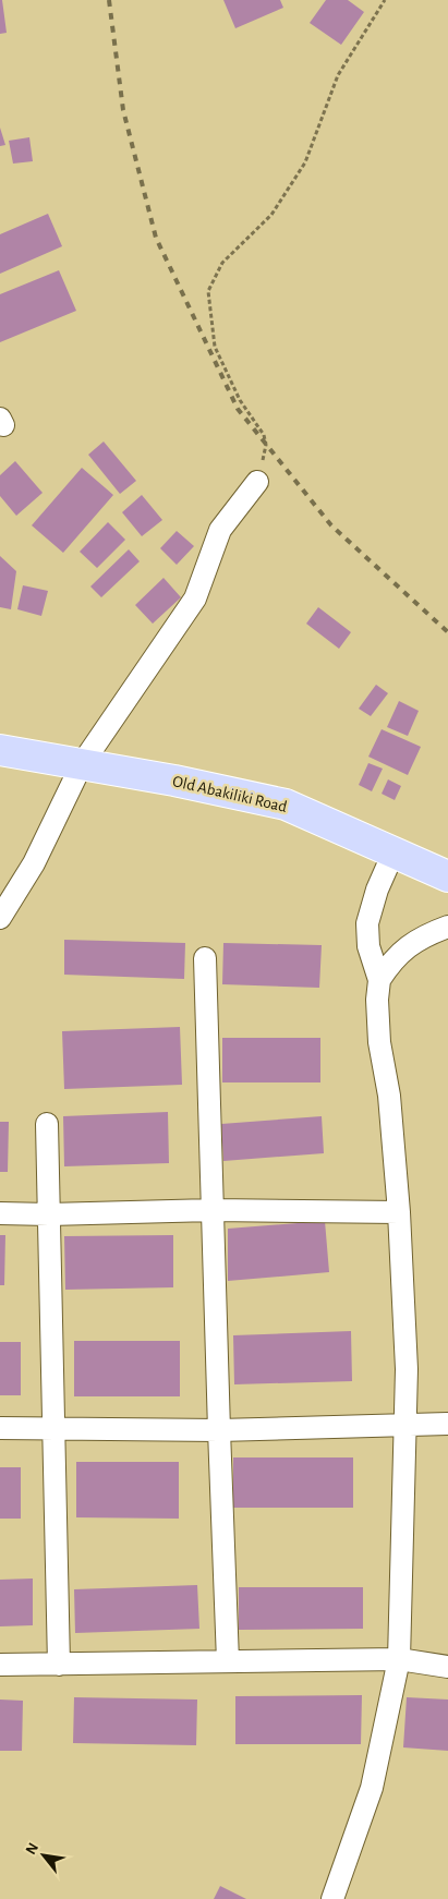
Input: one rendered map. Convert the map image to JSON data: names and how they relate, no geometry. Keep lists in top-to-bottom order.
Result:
{
  "streets": {
    "main road": ["Old Abakiliki Road"]
  },
  "north": "top left"
}
